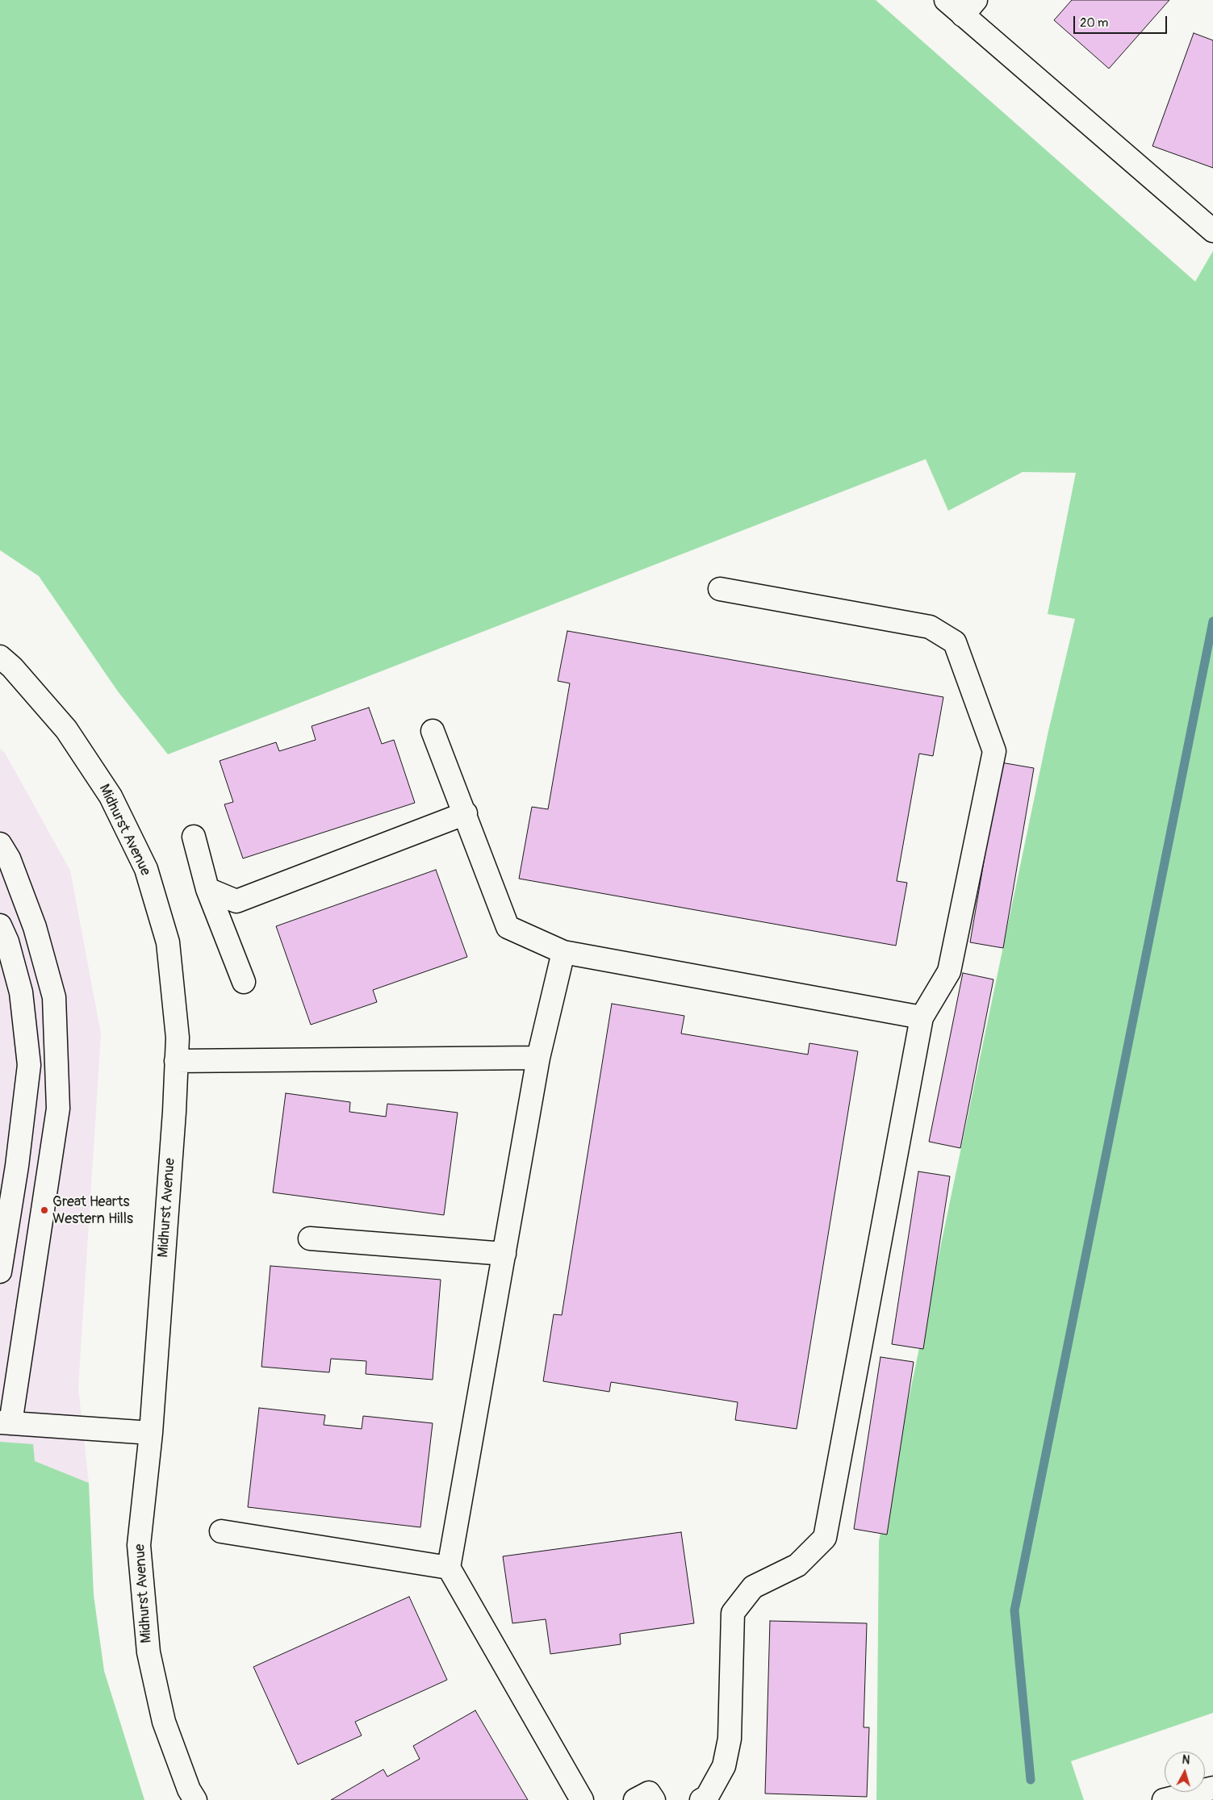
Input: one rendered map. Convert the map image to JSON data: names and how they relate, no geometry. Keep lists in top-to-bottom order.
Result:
{
  "streets": {
    "street": ["Midhurst Avenue"]
  },
  "places": ["Great Hearts Western Hills"],
  "scale_bar": "20 m",
  "north": "top"
}
